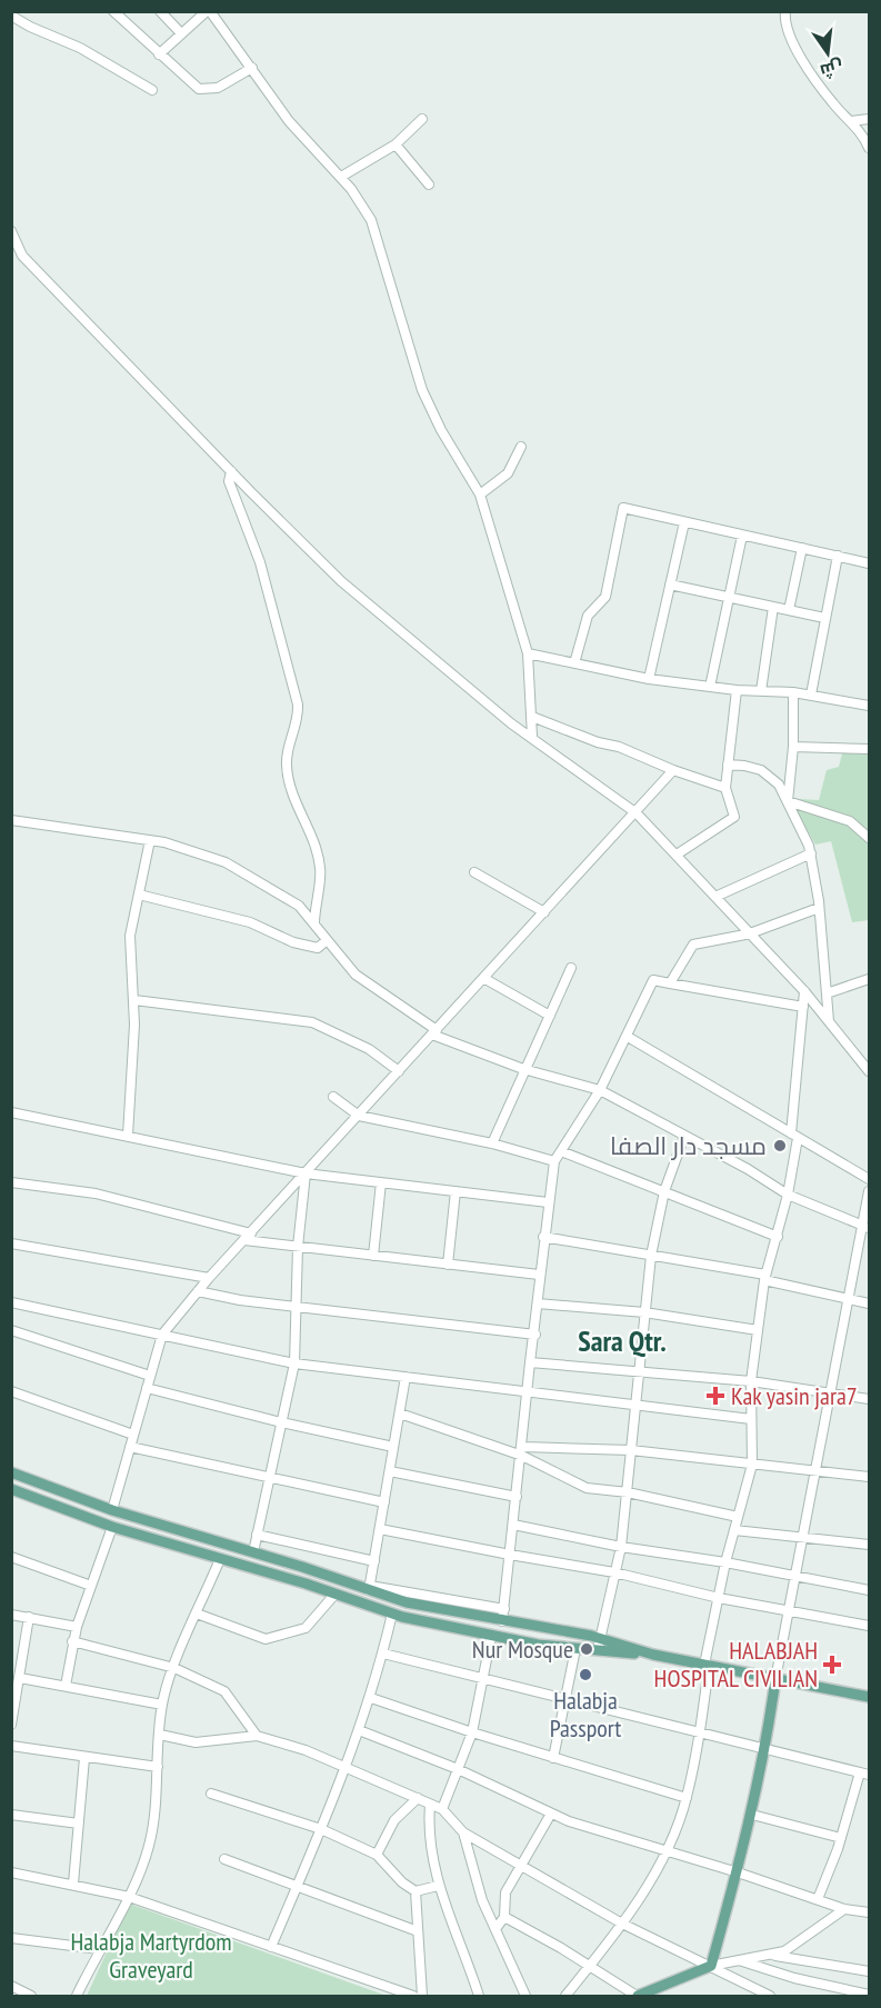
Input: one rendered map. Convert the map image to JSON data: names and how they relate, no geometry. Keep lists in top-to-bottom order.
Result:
{
  "districts": ["Sara Qtr."],
  "parks": ["Halabja Martyrdom Graveyard"],
  "places": {
    "other": ["مسجد دار الصفا", "Nur Mosque", "Halabja Passport"],
    "health": ["Kak yasin jara7", "HALABJAH HOSPITAL CIVILIAN"]
  },
  "north": "bottom"
}
